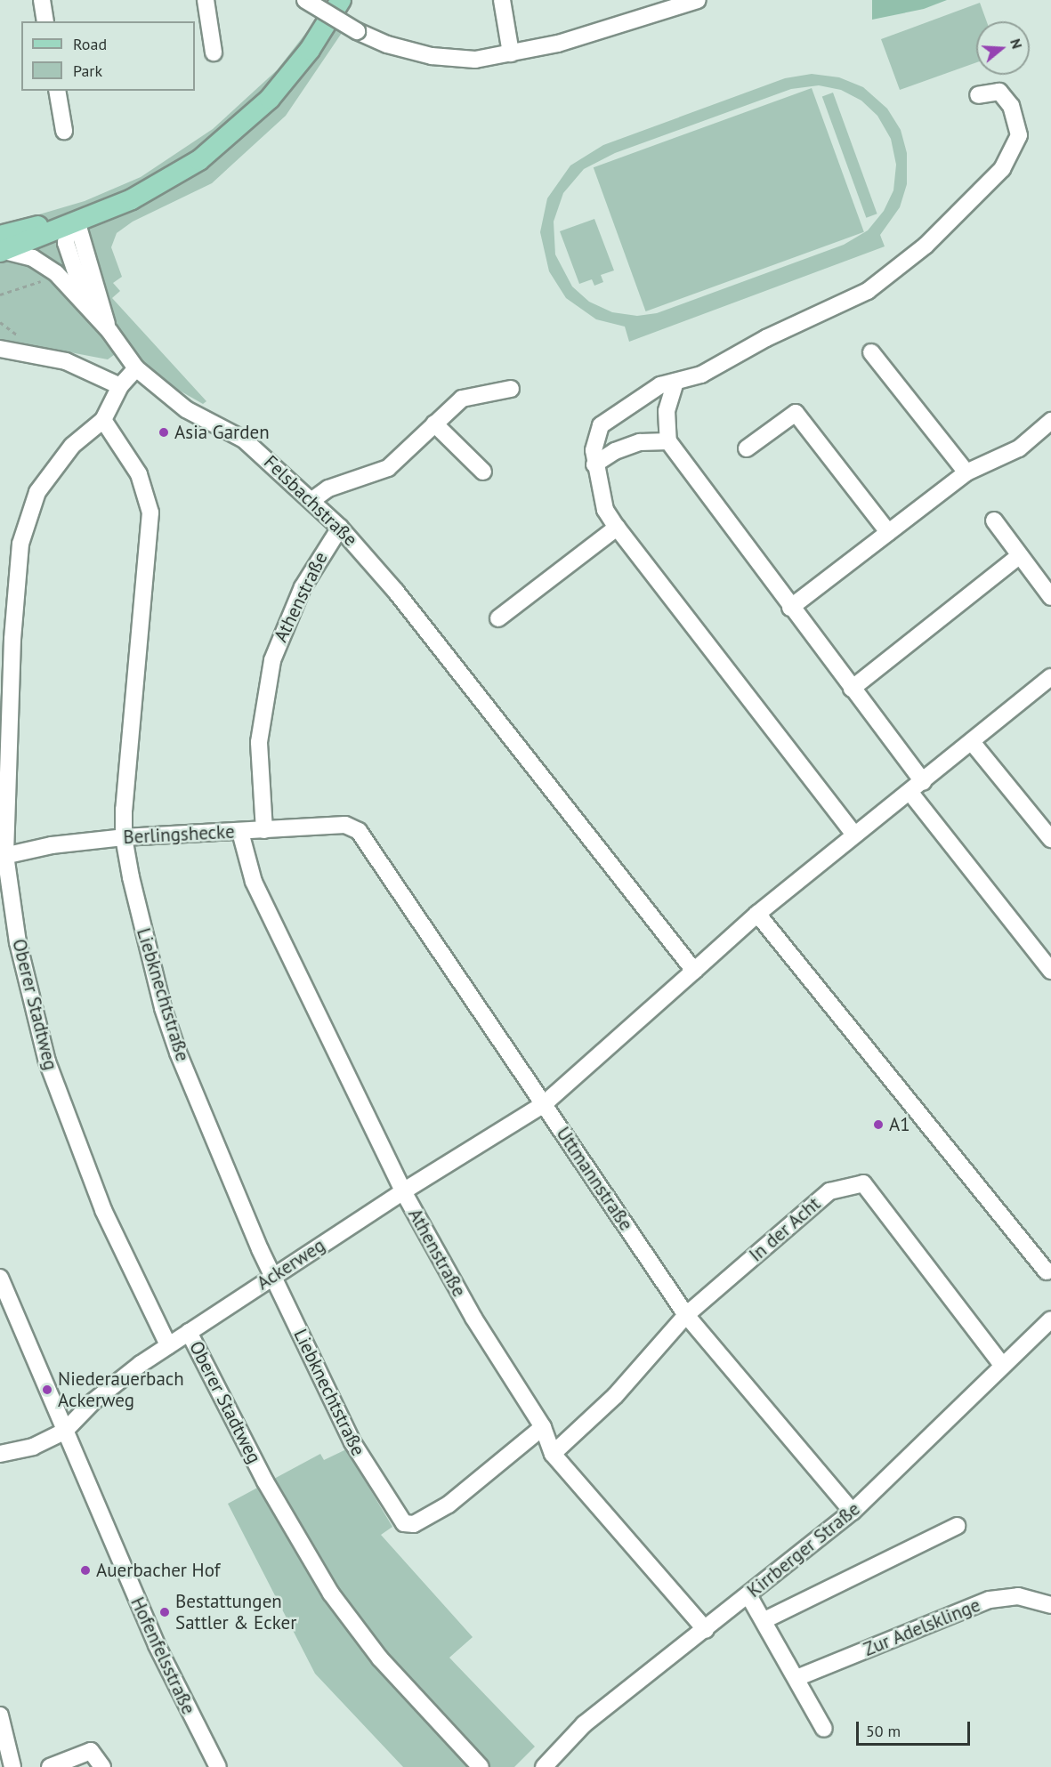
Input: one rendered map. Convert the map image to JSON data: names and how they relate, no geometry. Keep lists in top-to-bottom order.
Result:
{
  "streets": {
    "street": [
      "Felsbachstraße",
      "Athenstraße",
      "Berlingshecke",
      "Liebknechtstraße",
      "Oberer Stadtweg",
      "Uttmannstraße",
      "In der Acht",
      "Ackerweg",
      "Kirrberger Straße",
      "Zur Adelsklinge",
      "Hofenfelsstraße"
    ]
  },
  "crossings": [
    ["Felsbachstraße", "Athenstraße"],
    ["Felsbachstraße", "Ackerweg"],
    ["Athenstraße", "Berlingshecke"],
    ["Athenstraße", "Liebknechtstraße"],
    ["Athenstraße", "In der Acht"],
    ["Athenstraße", "Ackerweg"],
    ["Athenstraße", "Kirrberger Straße"],
    ["Berlingshecke", "Liebknechtstraße"],
    ["Berlingshecke", "Oberer Stadtweg"],
    ["Berlingshecke", "Uttmannstraße"],
    ["Liebknechtstraße", "Oberer Stadtweg"],
    ["Liebknechtstraße", "Ackerweg"],
    ["Oberer Stadtweg", "Ackerweg"],
    ["Uttmannstraße", "In der Acht"],
    ["Uttmannstraße", "Ackerweg"],
    ["Uttmannstraße", "Kirrberger Straße"],
    ["In der Acht", "Kirrberger Straße"],
    ["Ackerweg", "Hofenfelsstraße"]
  ],
  "places": [
    "Asia Garden",
    "A1",
    "Niederauerbach Ackerweg",
    "Auerbacher Hof",
    "Bestattungen Sattler & Ecker"
  ],
  "legend": ["Road", "Park"],
  "scale_bar": "50 m",
  "north": "right"
}
